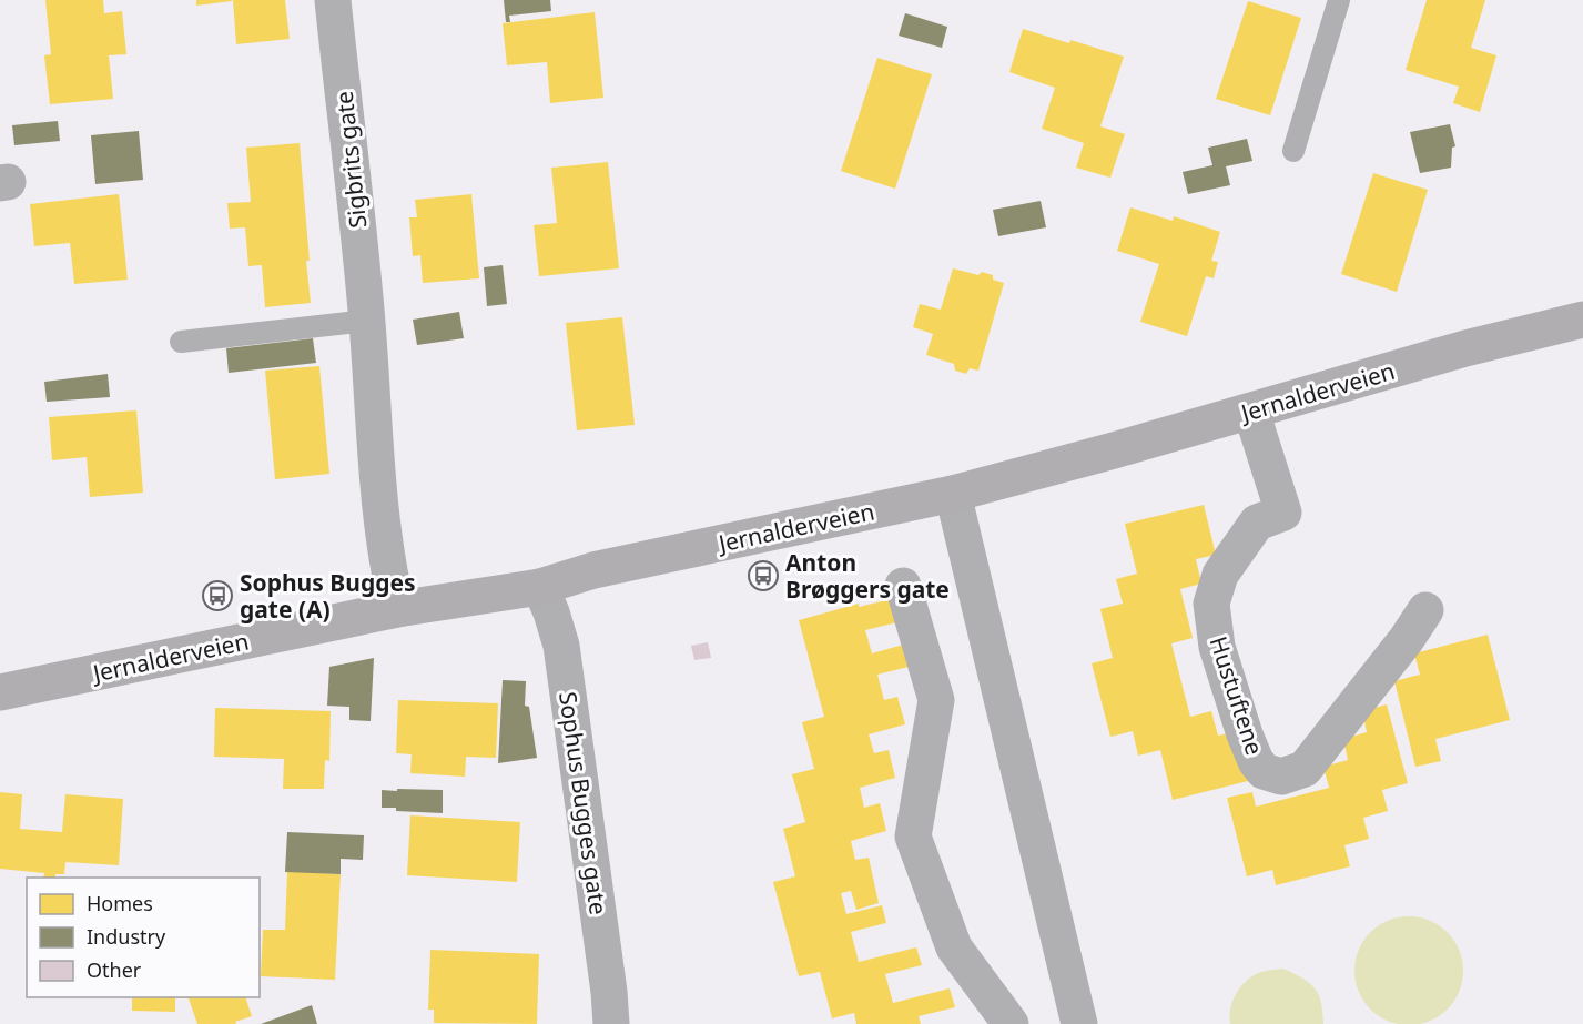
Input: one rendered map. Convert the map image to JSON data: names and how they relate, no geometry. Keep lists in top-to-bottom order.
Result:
{
  "streets": {
    "street": [
      "Sigbrits gate",
      "Jernalderveien",
      "Hustuftene",
      "Sophus Bugges gate"
    ]
  },
  "crossings": [
    ["Sigbrits gate", "Jernalderveien"],
    ["Jernalderveien", "Hustuftene"],
    ["Jernalderveien", "Sophus Bugges gate"]
  ],
  "places": {
    "bus stop": ["Anton Brøggers gate", "Sophus Bugges gate (A)"]
  },
  "legend": ["Homes", "Industry", "Other"]
}
